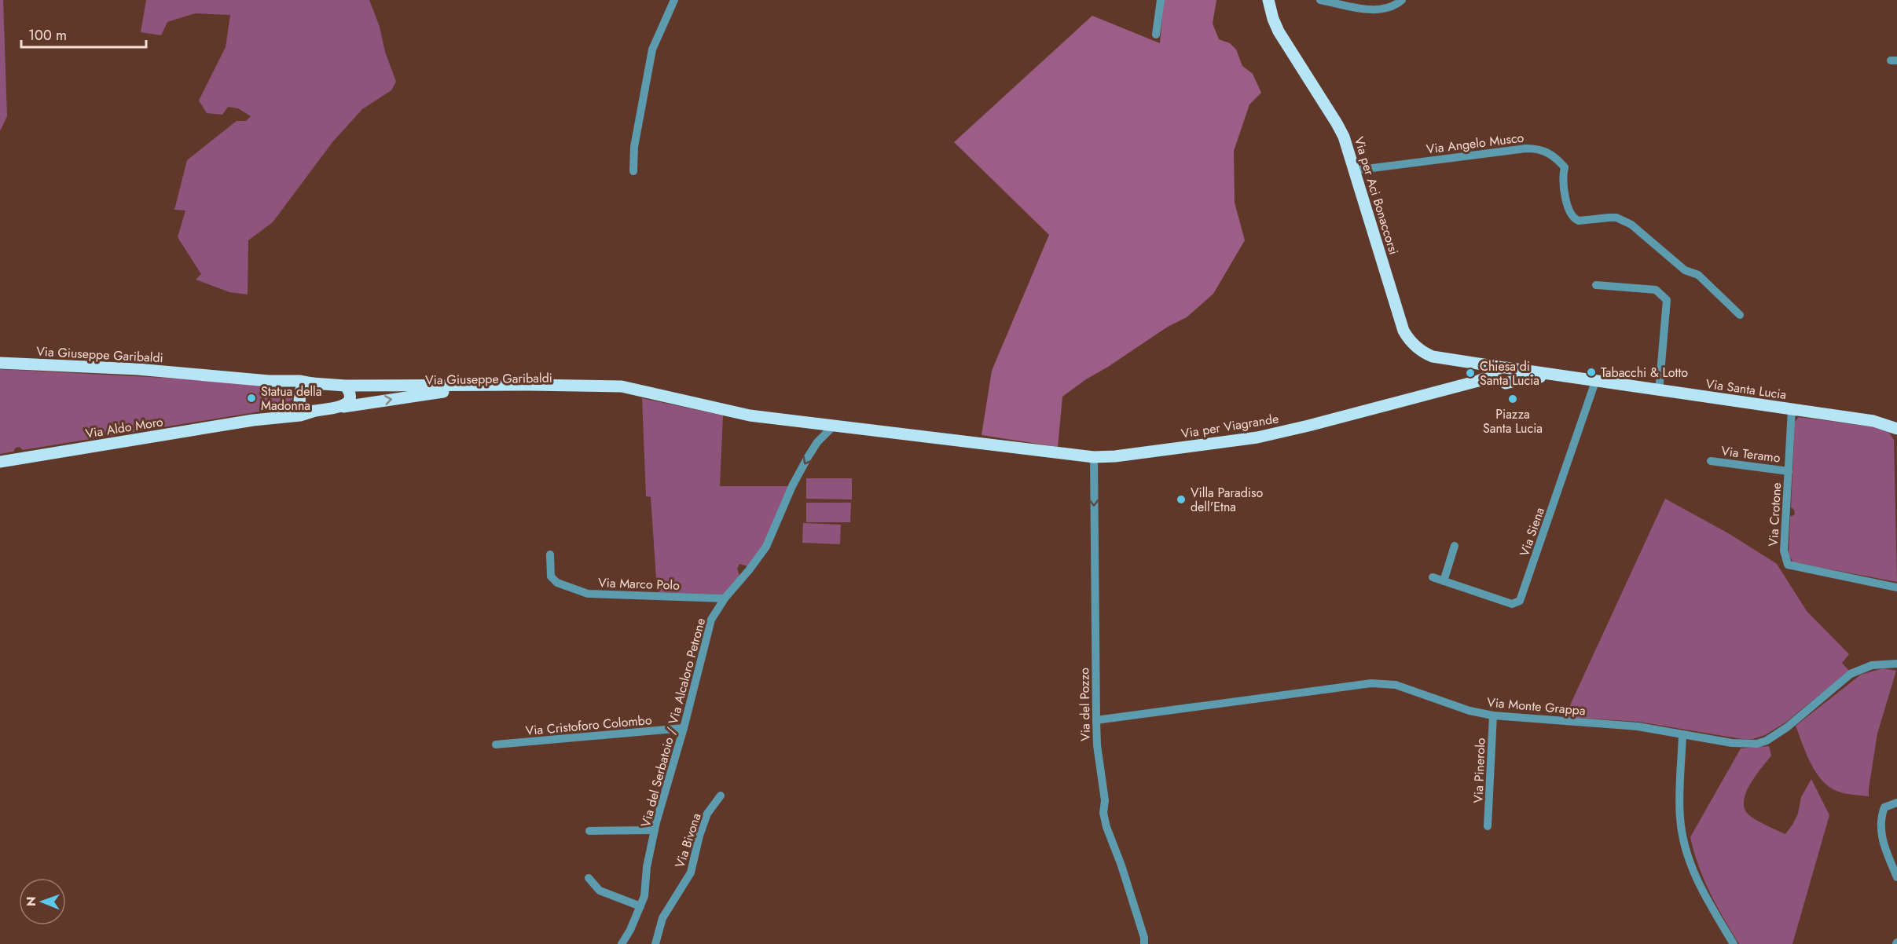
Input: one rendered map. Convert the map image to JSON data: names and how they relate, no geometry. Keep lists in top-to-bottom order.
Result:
{
  "streets": {
    "main road": [
      "Via per Aci Bonaccorsi",
      "Via Giuseppe Garibaldi",
      "Via Santa Lucia",
      "Via per Viagrande",
      "Via Aldo Moro"
    ],
    "street": [
      "Via Angelo Musco",
      "Via Teramo",
      "Via Crotone",
      "Via Siena",
      "Via Marco Polo",
      "Via del Pozzo",
      "Via Monte Grappa",
      "Via del Serbatoio / Via Alcaloro Petrone",
      "Via Cristoforo Colombo",
      "Via Pinerolo",
      "Via Bivona"
    ]
  },
  "crossings": [
    ["Via Angelo Musco", "Via per Aci Bonaccorsi"],
    ["Via per Aci Bonaccorsi", "Via Santa Lucia"],
    ["Via per Aci Bonaccorsi", "Via per Viagrande"],
    ["Via Giuseppe Garibaldi", "Via per Viagrande"],
    ["Via Giuseppe Garibaldi", "Via Aldo Moro"],
    ["Via Giuseppe Garibaldi", "Via del Serbatoio / Via Alcaloro Petrone"],
    ["Via Santa Lucia", "Via per Viagrande"],
    ["Via Santa Lucia", "Via Crotone"],
    ["Via Santa Lucia", "Via Siena"],
    ["Via per Viagrande", "Via del Pozzo"],
    ["Via per Viagrande", "Via del Serbatoio / Via Alcaloro Petrone"],
    ["Via Teramo", "Via Crotone"],
    ["Via Marco Polo", "Via del Serbatoio / Via Alcaloro Petrone"],
    ["Via del Pozzo", "Via Monte Grappa"],
    ["Via Monte Grappa", "Via Pinerolo"],
    ["Via del Serbatoio / Via Alcaloro Petrone", "Via Cristoforo Colombo"]
  ],
  "one_way": ["Via del Pozzo", "Via del Serbatoio / Via Alcaloro Petrone"],
  "places": [
    "Tabacchi & Lotto",
    "Chiesa di Santa Lucia",
    "Statua della Madonna",
    "Piazza Santa Lucia",
    "Villa Paradiso dell'Etna"
  ],
  "scale_bar": "100 m",
  "north": "left"
}
